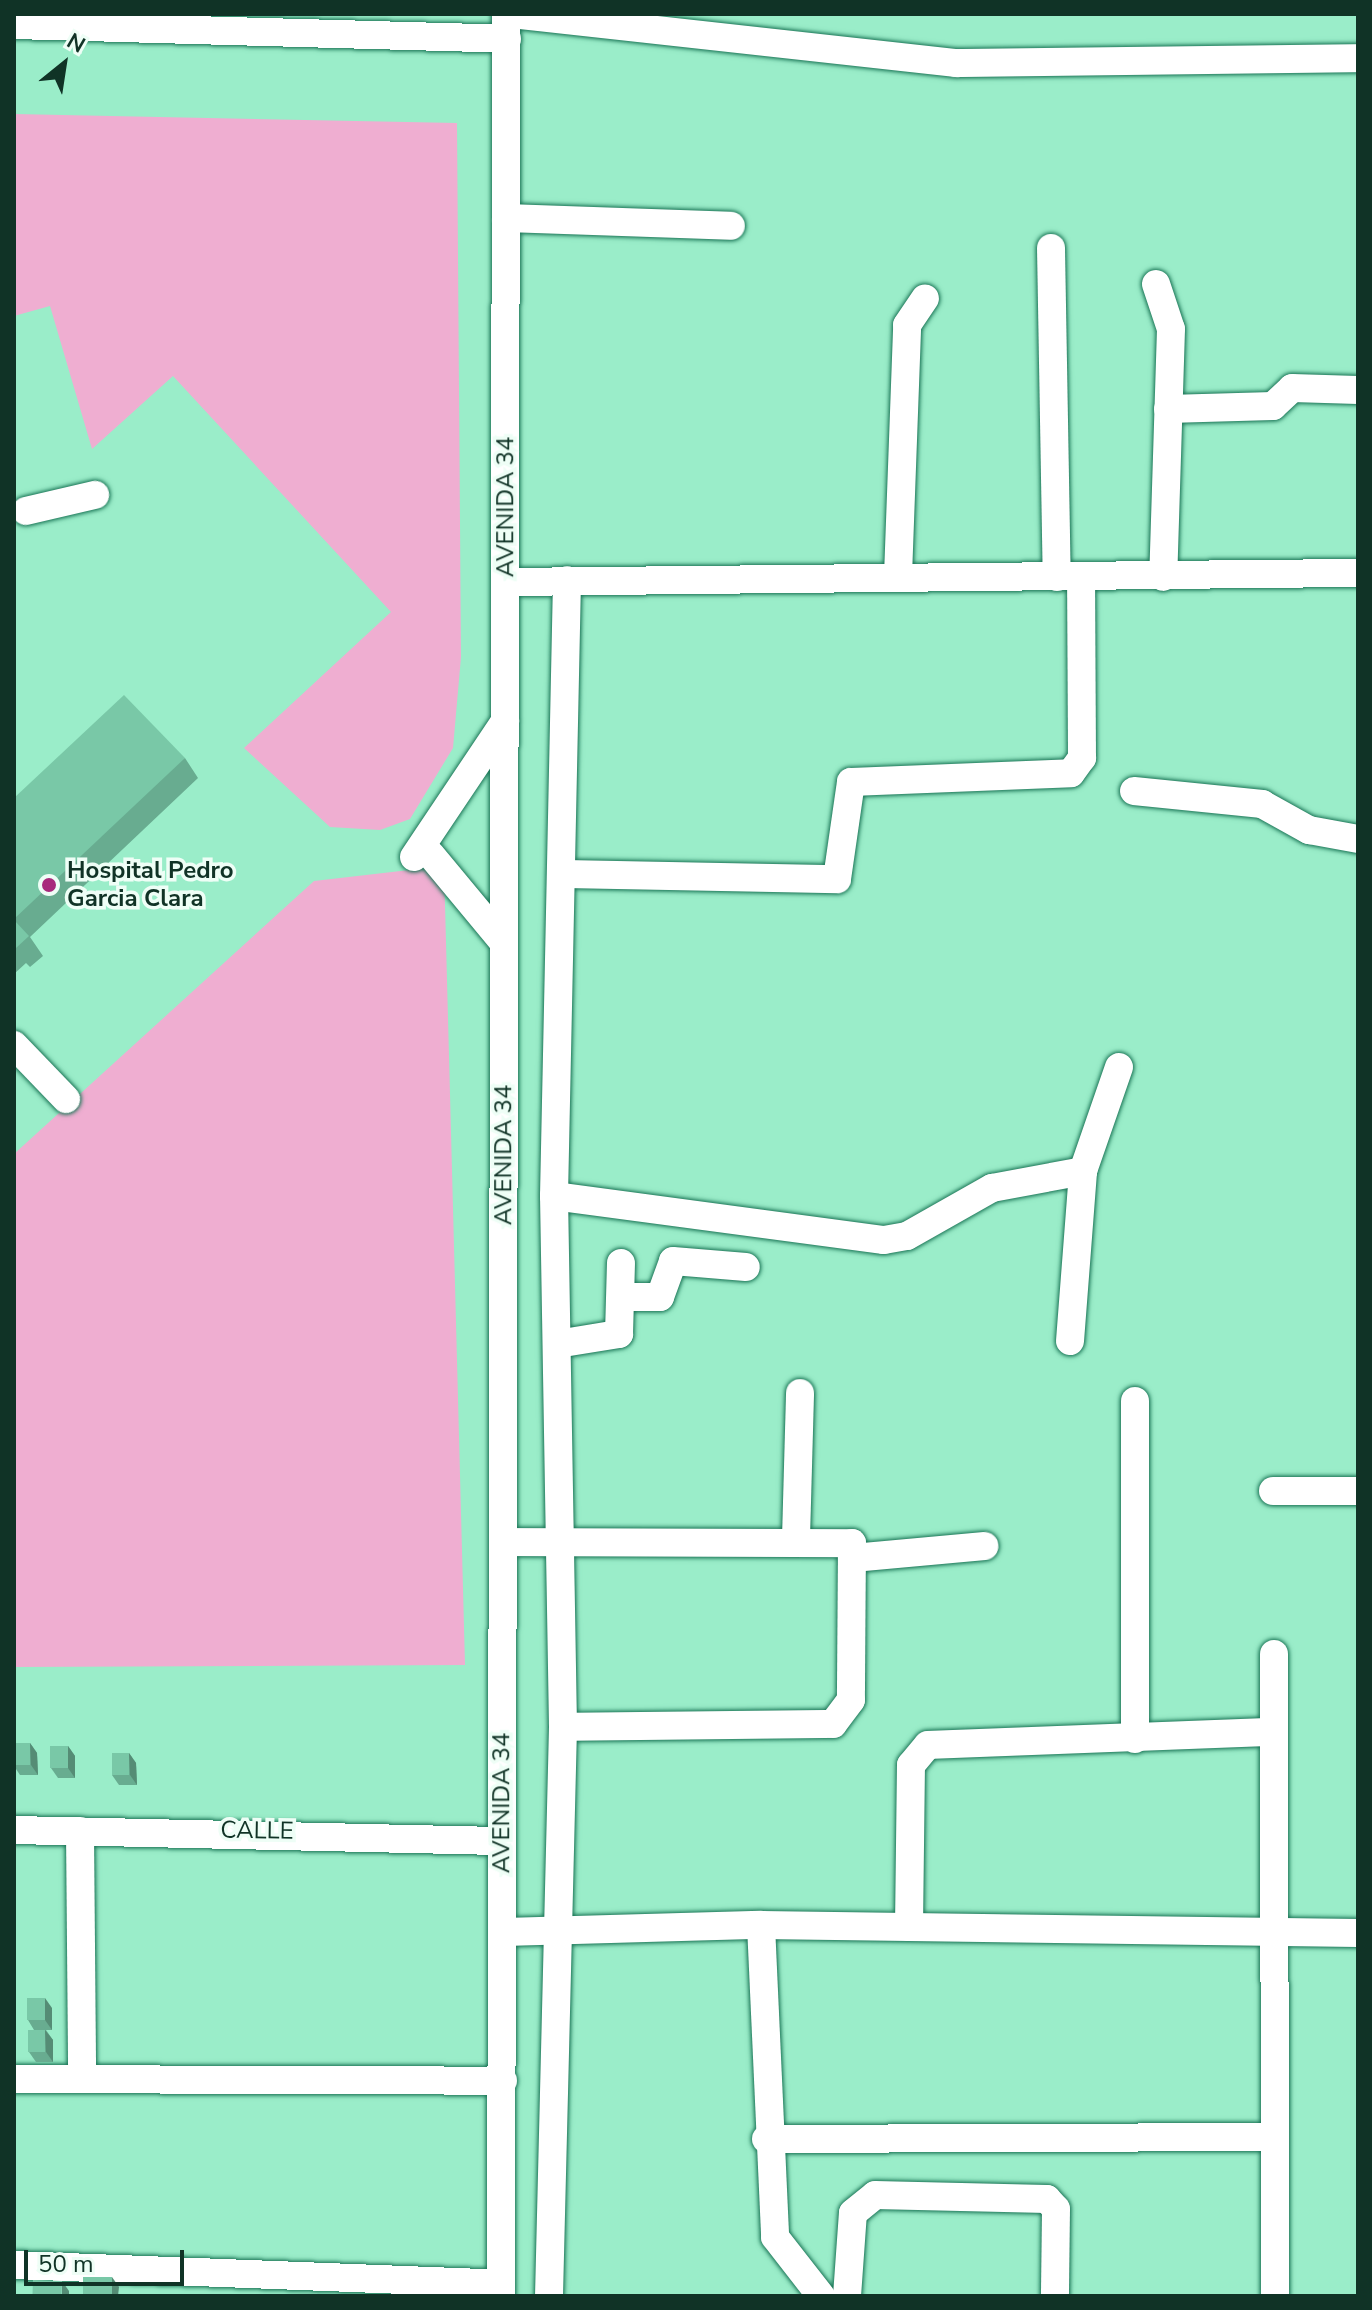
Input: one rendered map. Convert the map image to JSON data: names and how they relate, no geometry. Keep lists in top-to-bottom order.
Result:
{
  "streets": {
    "street": ["AVENIDA 34", "CALLE"]
  },
  "crossings": [
    ["AVENIDA 34", "CALLE"]
  ],
  "places": ["Hospital Pedro Garcia Clara"],
  "scale_bar": "50 m",
  "north": "top right"
}
